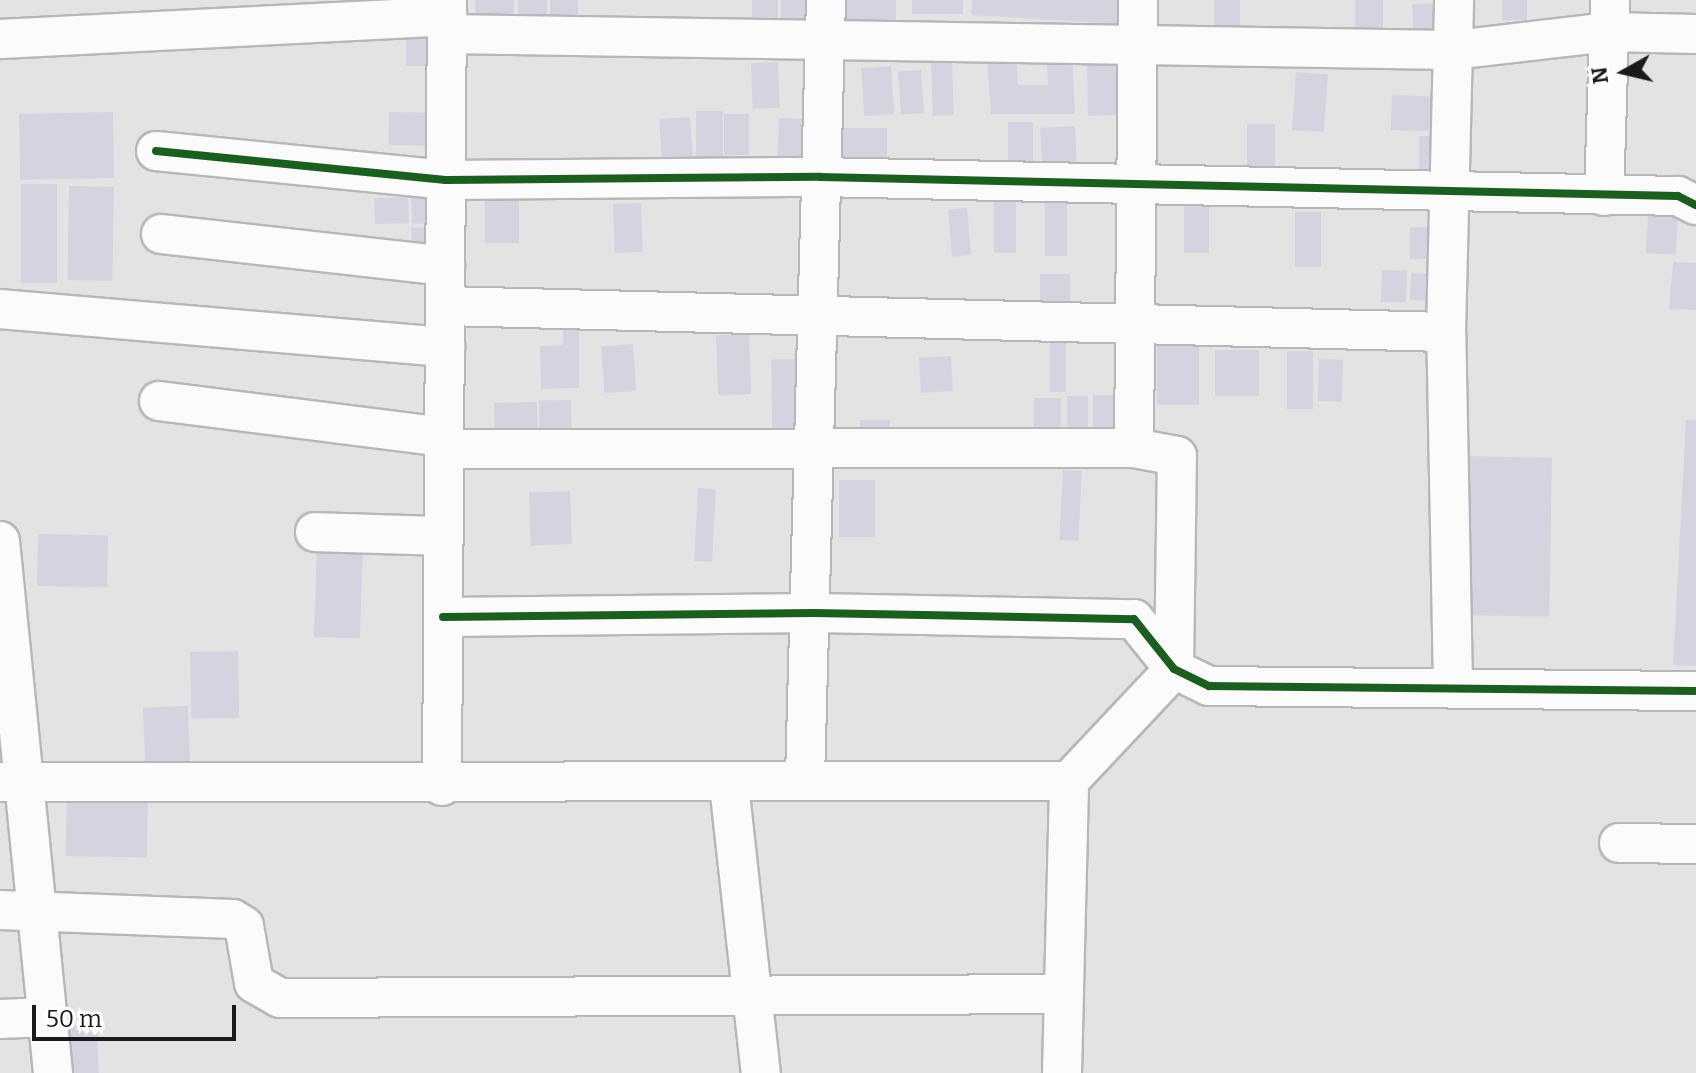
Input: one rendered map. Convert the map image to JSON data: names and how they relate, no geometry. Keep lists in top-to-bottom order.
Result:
{
  "scale_bar": "50 m",
  "north": "left"
}
